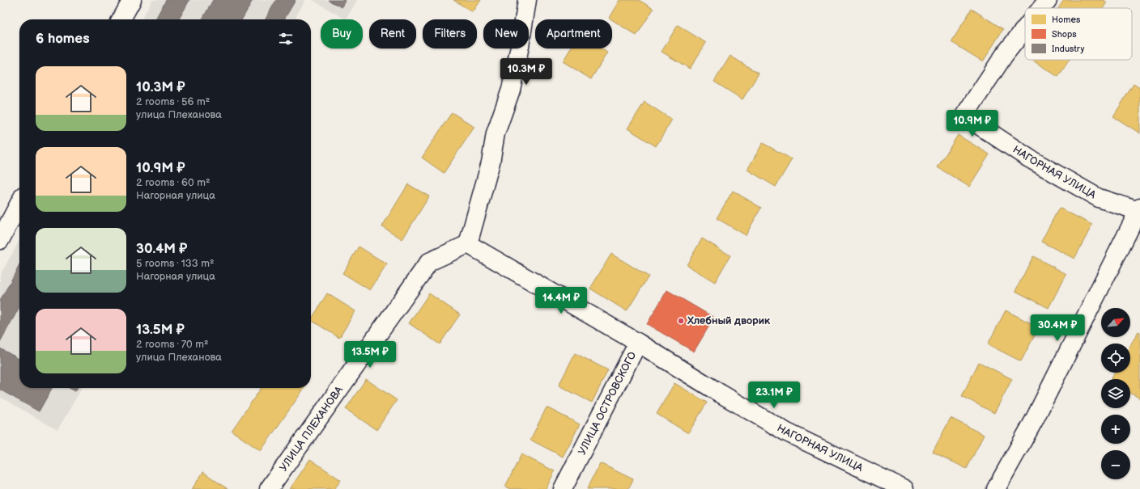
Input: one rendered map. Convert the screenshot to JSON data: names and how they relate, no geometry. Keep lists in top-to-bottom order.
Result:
{
  "streets": {
    "street": ["НАГОРНАЯ УЛИЦА", "УЛИЦА ОСТРОВСКОГО", "УЛИЦА ПЛЕХАНОВА"]
  },
  "crossings": [
    ["НАГОРНАЯ УЛИЦА", "УЛИЦА ОСТРОВСКОГО"],
    ["УЛИЦА ОСТРОВСКОГО", "УЛИЦА ПЛЕХАНОВА"]
  ],
  "places": ["Хлебный дворик"],
  "legend": ["Homes", "Shops", "Industry"],
  "north": "top right",
  "page": {
    "chip": [
      "Buy",
      "Rent",
      "Filters",
      "New",
      "Apartment"
    ],
    "heading": "6 homes",
    "price": [
      "10.3M ₽",
      "10.9M ₽",
      "14.4M ₽",
      "30.4M ₽",
      "13.5M ₽",
      "23.1M ₽"
    ],
    "list": [
      {
        "name": "10.3M ₽",
        "note": "2 rooms · 56 m² · улица Плеханова"
      },
      {
        "name": "10.9M ₽",
        "note": "2 rooms · 60 m² · Нагорная улица"
      },
      {
        "name": "30.4M ₽",
        "note": "5 rooms · 133 m² · Нагорная улица"
      },
      {
        "name": "13.5M ₽",
        "note": "2 rooms · 70 m² · улица Плеханова"
      }
    ],
    "map_buttons": ["+", "−"]
  }
}
